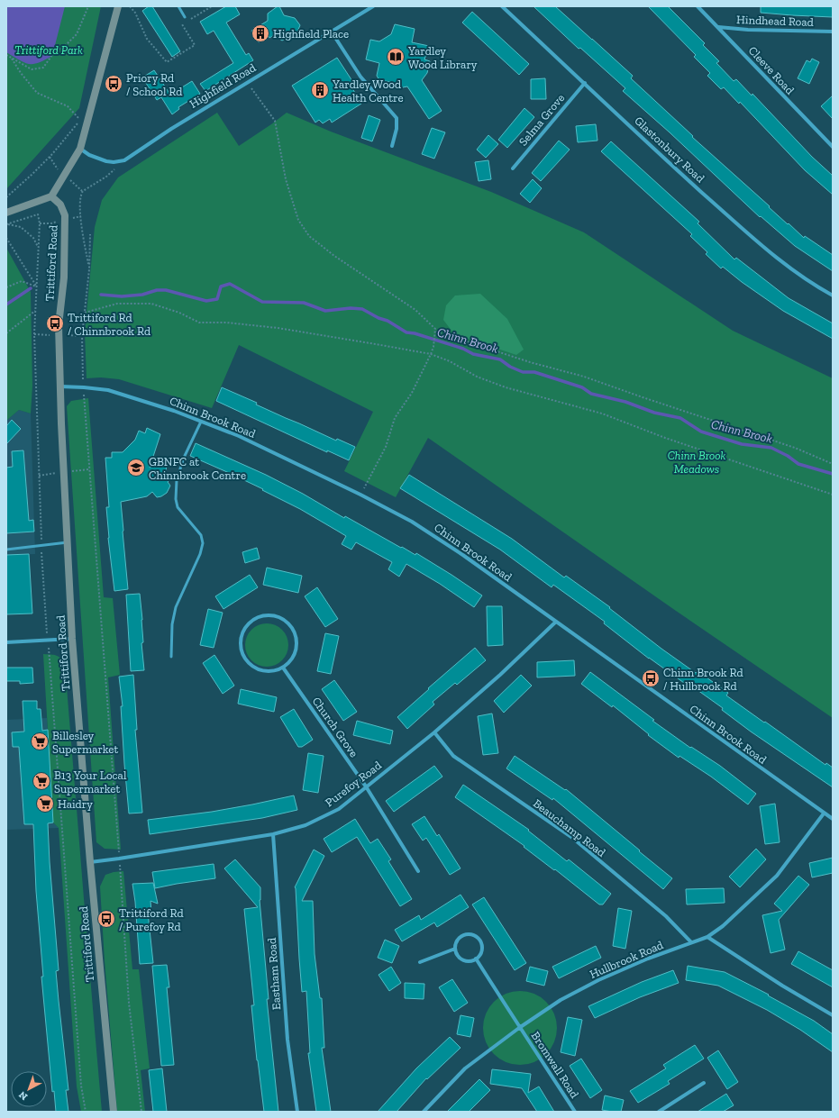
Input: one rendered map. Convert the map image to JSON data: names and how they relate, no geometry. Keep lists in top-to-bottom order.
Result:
{
  "streets": {
    "street": [
      "Hindhead Road",
      "Cleeve Road",
      "Highfield Road",
      "Selma Grove",
      "Glastonbury Road",
      "Trittiford Road",
      "Chinn Brook Road",
      "Church Grove",
      "Purefoy Road",
      "Beauchamp Road",
      "Hullbrook Road",
      "Eastham Road",
      "Bromwall Road"
    ]
  },
  "crossings": [
    ["Hindhead Road", "Cleeve Road"],
    ["Selma Grove", "Glastonbury Road"],
    ["Trittiford Road", "Chinn Brook Road"],
    ["Trittiford Road", "Purefoy Road"],
    ["Chinn Brook Road", "Purefoy Road"],
    ["Chinn Brook Road", "Hullbrook Road"],
    ["Church Grove", "Purefoy Road"],
    ["Purefoy Road", "Beauchamp Road"],
    ["Purefoy Road", "Eastham Road"],
    ["Beauchamp Road", "Hullbrook Road"],
    ["Hullbrook Road", "Bromwall Road"]
  ],
  "water": ["Chinn Brook"],
  "parks": ["Trittiford Park", "Chinn Brook Meadows"],
  "places": {
    "building": ["Highfield Place", "Yardley Wood Health Centre"],
    "library": ["Yardley Wood Library"],
    "bus stop": [
      "Priory Rd / School Rd",
      "Trittiford Rd / Chinnbrook Rd",
      "Chinn Brook Rd / Hullbrook Rd",
      "Trittiford Rd / Purefoy Rd"
    ],
    "school or university": ["GBNFC at Chinnbrook Centre"],
    "supermarket": ["Billesley Supermarket", "B13 Your Local Supermarket", "Haidry"]
  },
  "north": "bottom left"
}
